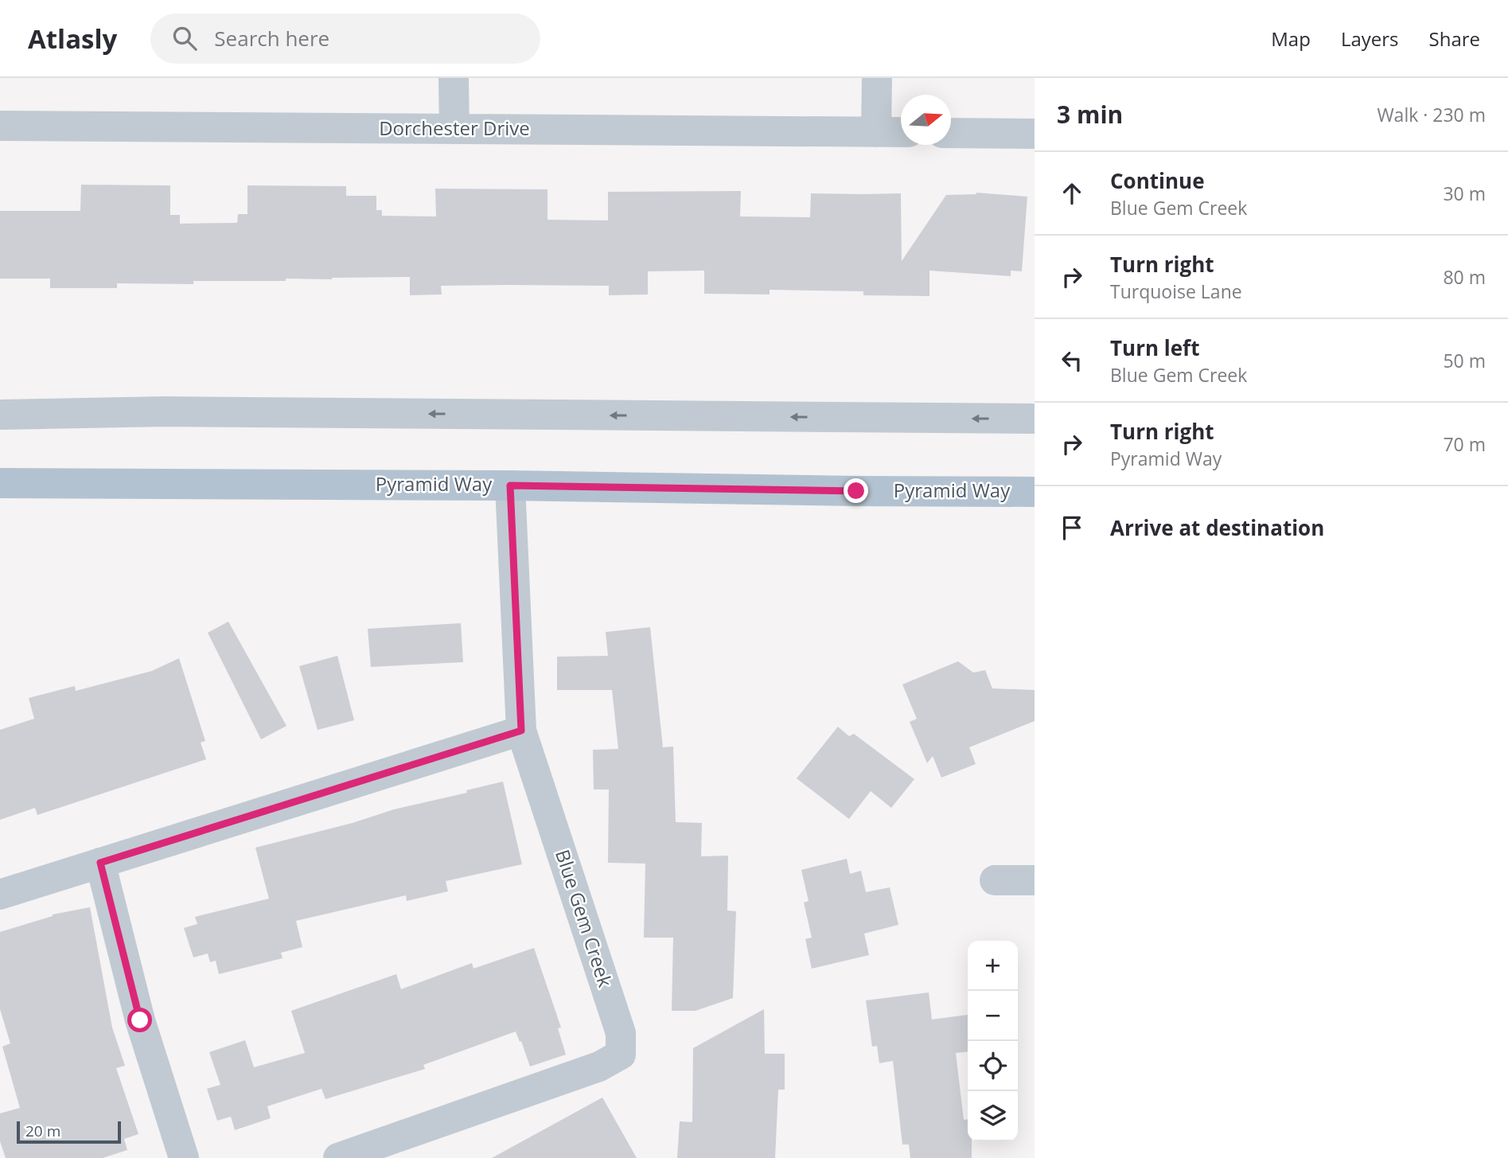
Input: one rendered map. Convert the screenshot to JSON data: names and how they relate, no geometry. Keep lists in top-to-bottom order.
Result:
{
  "streets": {
    "main road": ["Pyramid Way"],
    "street": ["Dorchester Drive", "Blue Gem Creek"]
  },
  "crossings": [
    ["Pyramid Way", "Blue Gem Creek"]
  ],
  "scale_bar": "20 m",
  "north": "right",
  "page": {
    "header": "Atlasly",
    "search": "Search here",
    "nav": ["Map", "Layers", "Share"],
    "heading": ["3 min", "Walk · 230 m"],
    "list": [
      ["Continue", "Blue Gem Creek", "30 m"],
      ["Turn right", "Turquoise Lane", "80 m"],
      ["Turn left", "Blue Gem Creek", "50 m"],
      ["Turn right", "Pyramid Way", "70 m"],
      "Arrive at destination"
    ],
    "map_buttons": ["+", "−"],
    "scale": "20 m"
  }
}
